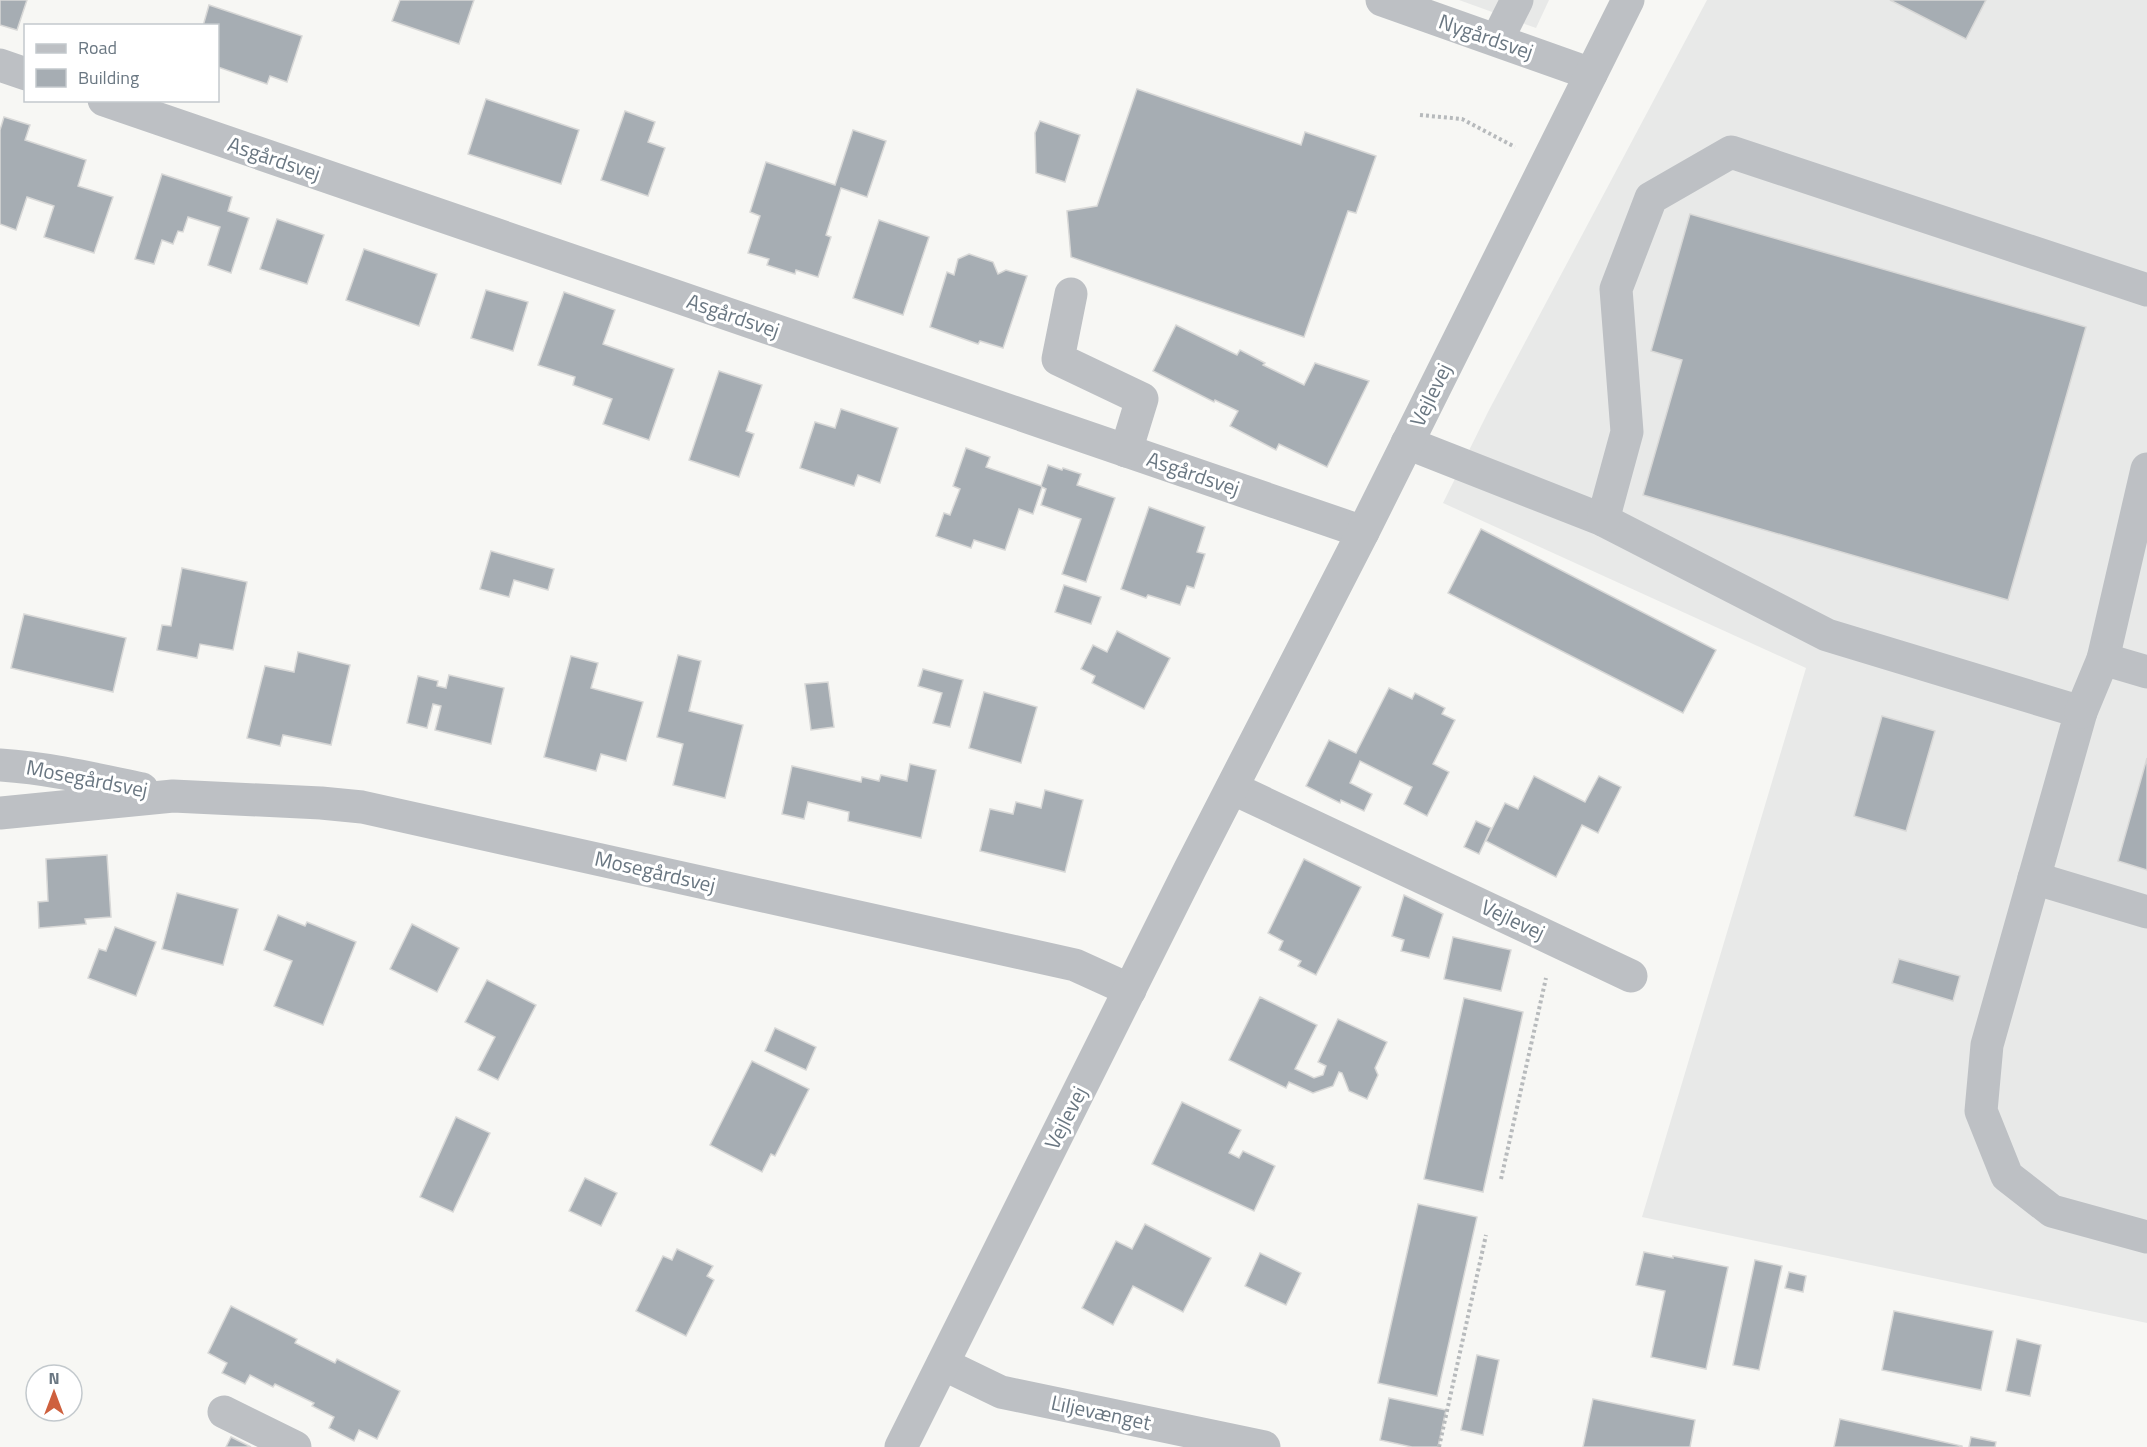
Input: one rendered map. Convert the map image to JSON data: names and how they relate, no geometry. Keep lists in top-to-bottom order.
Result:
{
  "streets": {
    "street": [
      "Nygårdsvej",
      "Asgårdsvej",
      "Vejlevej",
      "Mosegårdsvej",
      "Liljevænget"
    ]
  },
  "crossings": [
    ["Nygårdsvej", "Vejlevej"],
    ["Asgårdsvej", "Vejlevej"],
    ["Vejlevej", "Mosegårdsvej"],
    ["Vejlevej", "Liljevænget"]
  ],
  "legend": ["Road", "Building"],
  "north": "top"
}
